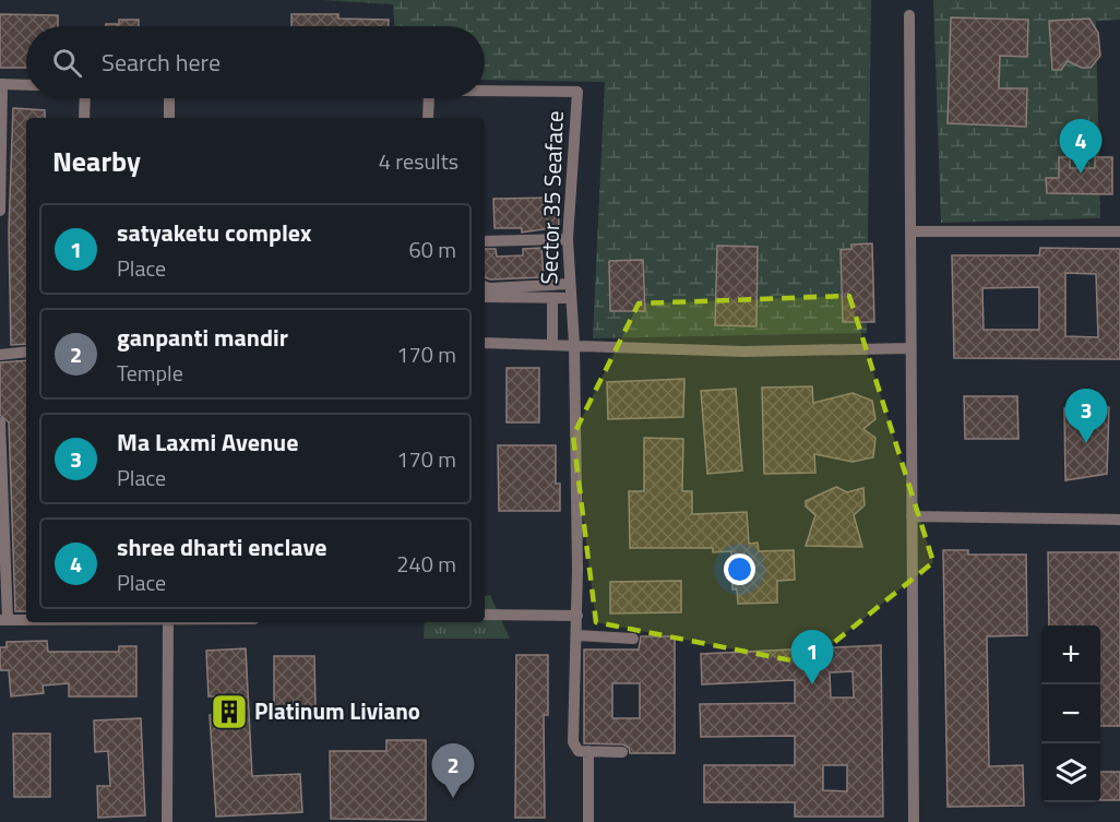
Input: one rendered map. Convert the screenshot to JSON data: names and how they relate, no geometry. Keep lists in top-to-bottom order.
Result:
{
  "streets": {
    "street": ["Sector 35 Seaface"]
  },
  "places": {
    "building": ["Platinum Liviano"]
  },
  "page": {
    "search": "Search here",
    "heading": ["Nearby", "4 results"],
    "pins": [
      "4",
      "3",
      "1",
      "2"
    ],
    "list": [
      {
        "mark": "1",
        "name": "satyaketu complex",
        "note": "Place",
        "value": "60 m"
      },
      {
        "mark": "2",
        "name": "ganpanti mandir",
        "note": "Temple",
        "value": "170 m"
      },
      {
        "mark": "3",
        "name": "Ma Laxmi Avenue",
        "note": "Place",
        "value": "170 m"
      },
      {
        "mark": "4",
        "name": "shree dharti enclave",
        "note": "Place",
        "value": "240 m"
      }
    ],
    "map_buttons": ["+", "−"]
  }
}
